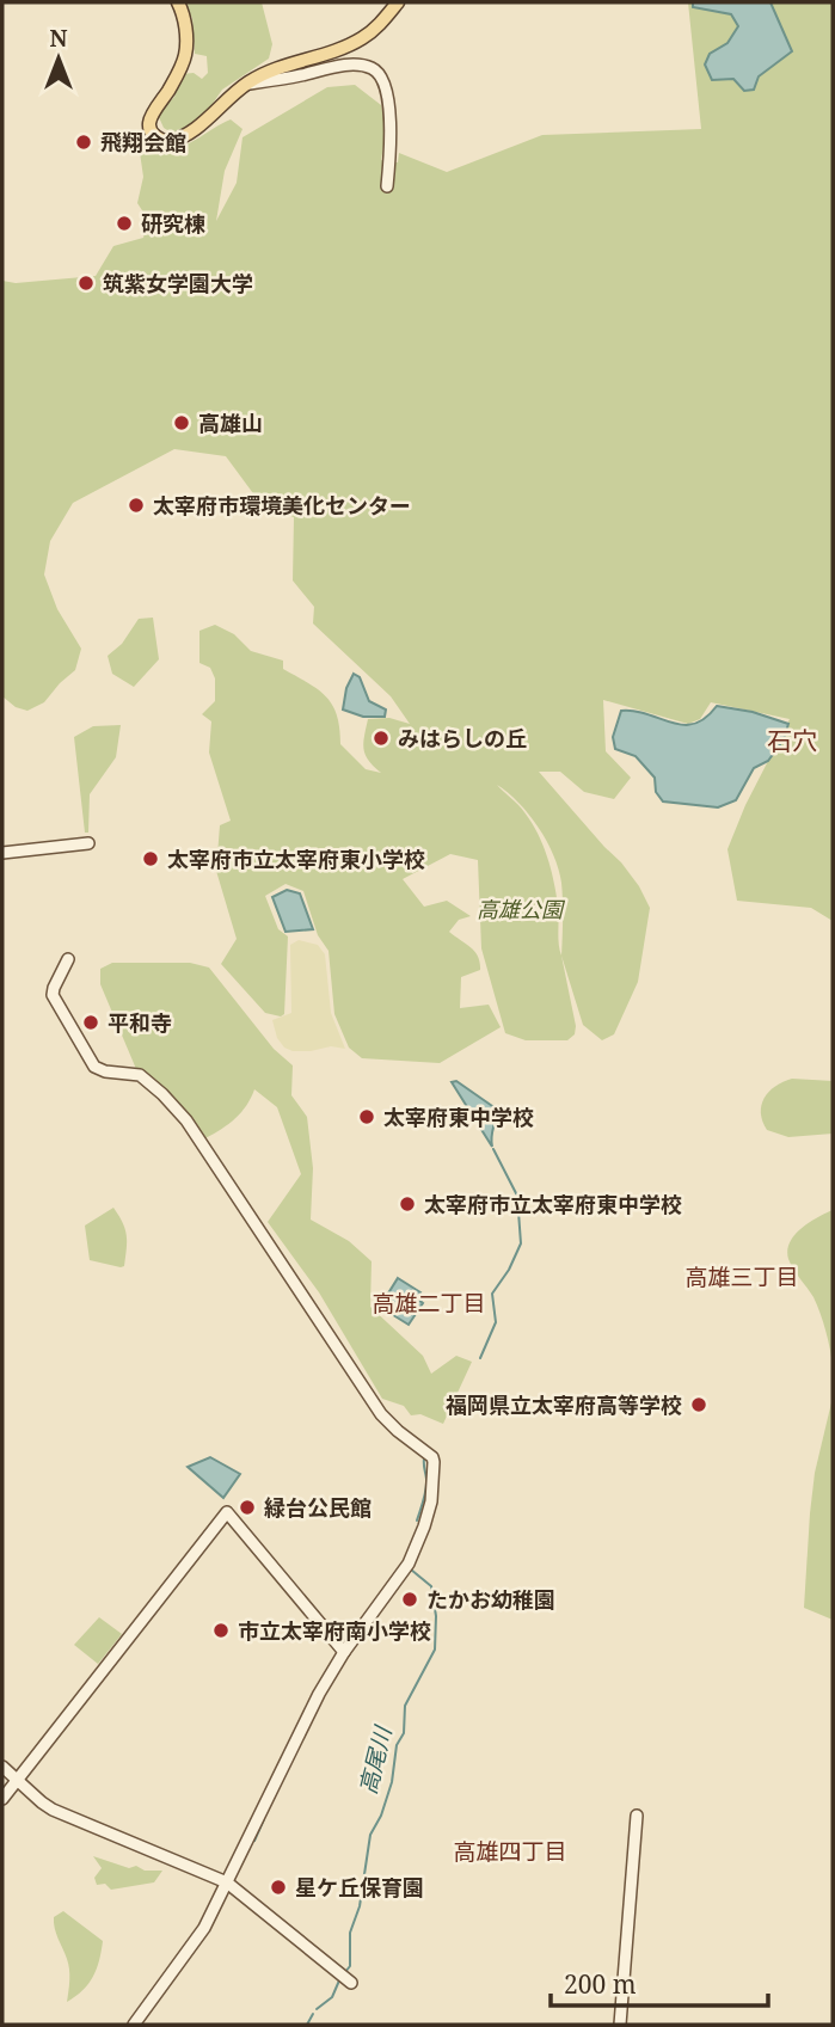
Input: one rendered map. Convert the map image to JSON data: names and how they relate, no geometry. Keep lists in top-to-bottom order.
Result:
{
  "districts": [
    "石穴",
    "高雄三丁目",
    "高雄二丁目",
    "高雄四丁目"
  ],
  "water": ["高尾川"],
  "parks": ["高雄公園"],
  "places": [
    "飛翔会館",
    "研究棟",
    "筑紫女学園大学",
    "高雄山",
    "太宰府市環境美化センター",
    "みはらしの丘",
    "太宰府市立太宰府東小学校",
    "平和寺",
    "太宰府東中学校",
    "太宰府市立太宰府東中学校",
    "福岡県立太宰府高等学校",
    "緑台公民館",
    "たかお幼稚園",
    "市立太宰府南小学校",
    "星ケ丘保育園"
  ],
  "scale_bar": "200 m",
  "north": "top"
}
